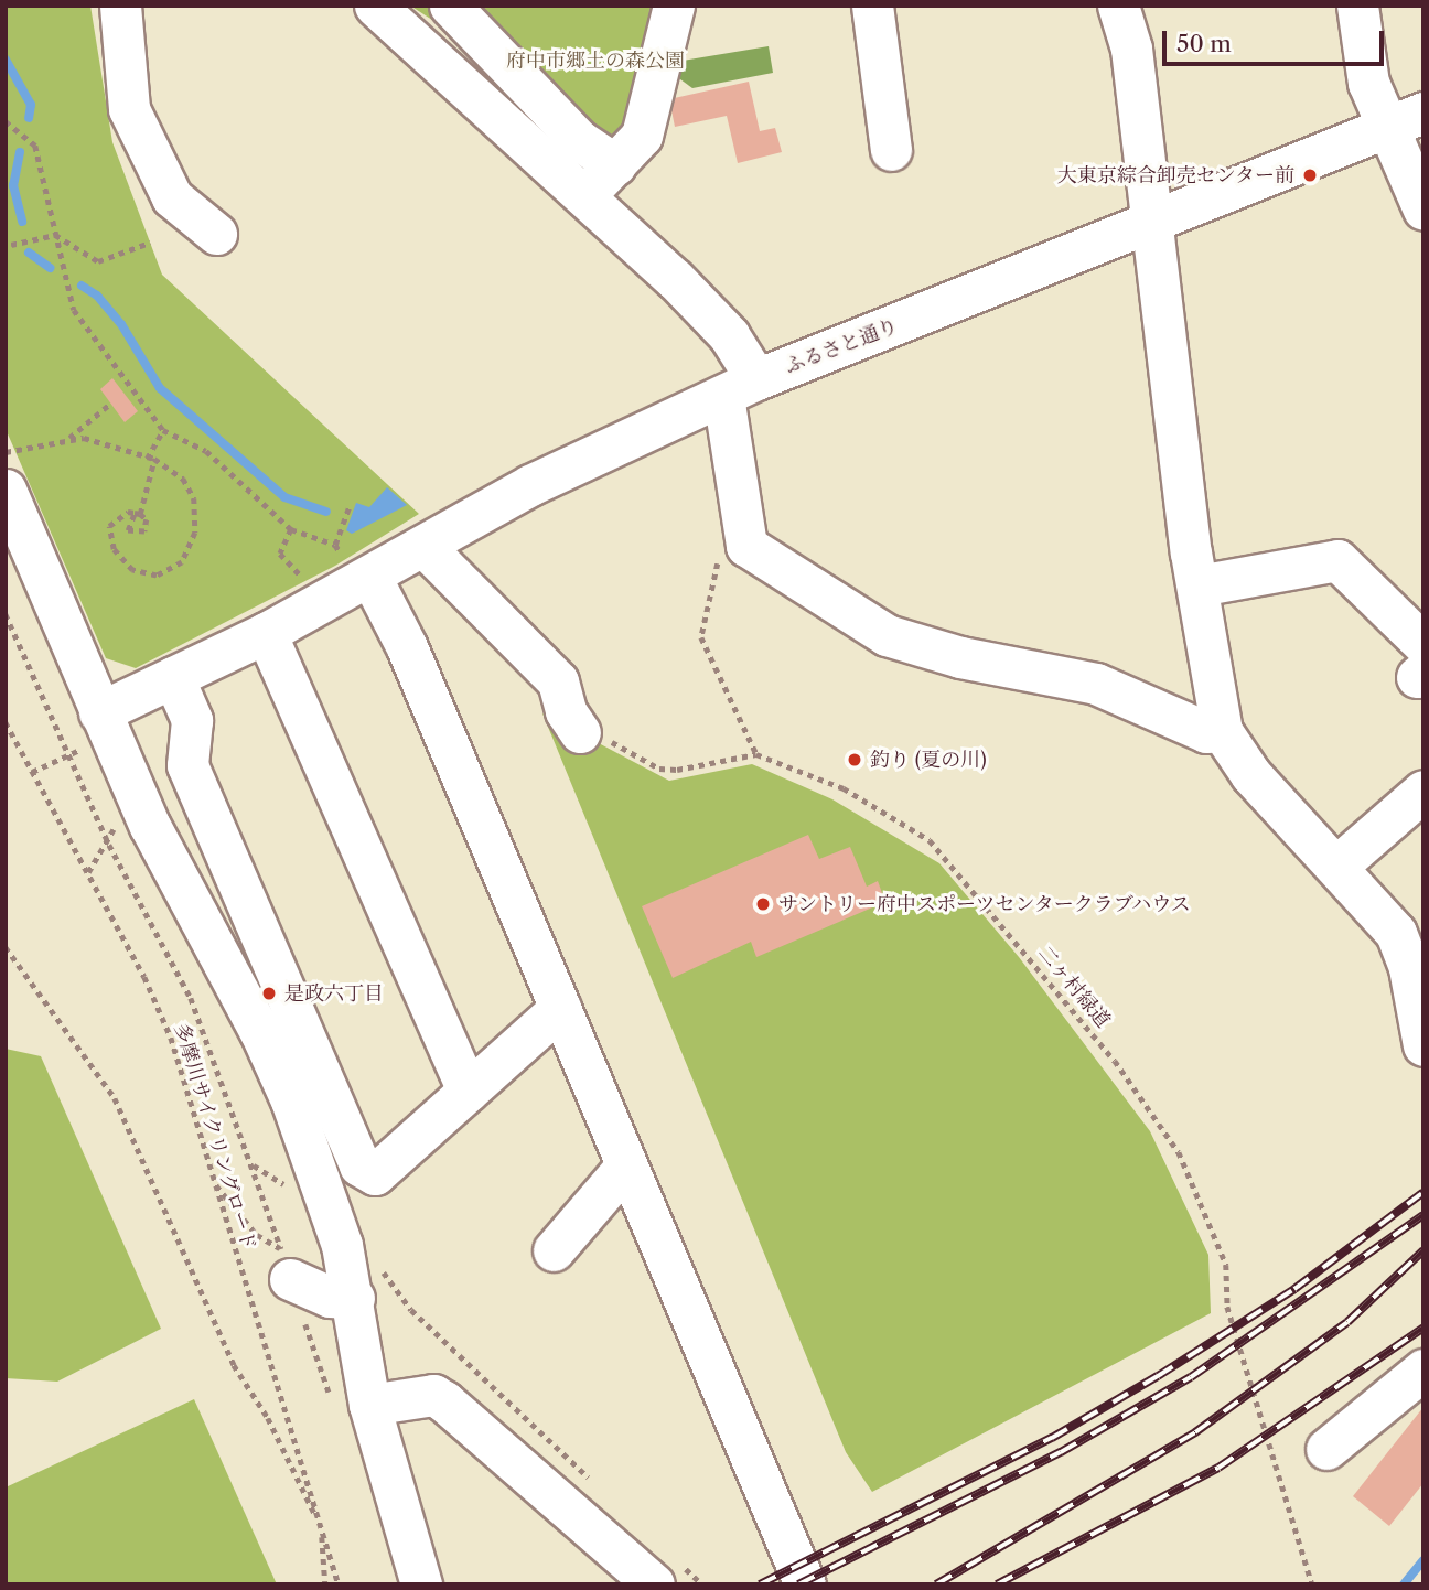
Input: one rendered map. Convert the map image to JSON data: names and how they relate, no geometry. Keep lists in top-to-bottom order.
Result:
{
  "streets": {
    "street": ["ふるさと通り"],
    "path": ["二ヶ村緑道", "多摩川サイクリングロード"]
  },
  "parks": ["府中市郷土の森公園"],
  "places": [
    "大東京綜合卸売センター前",
    "釣り (夏の川)",
    "サントリー府中スポーツセンタークラブハウス",
    "是政六丁目"
  ],
  "scale_bar": "50 m"
}
